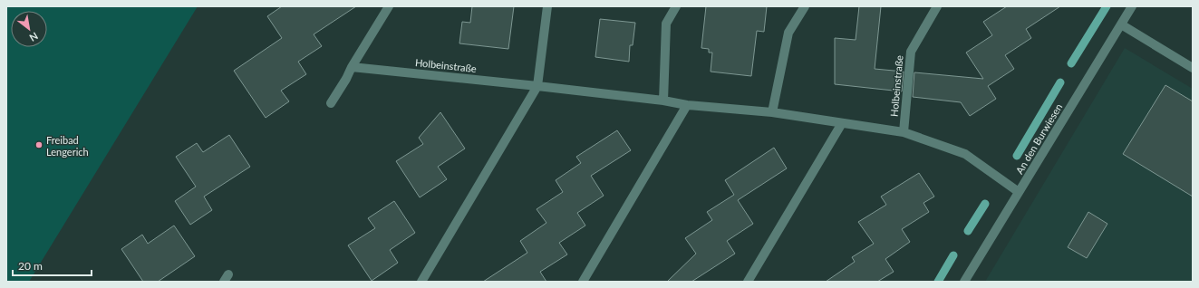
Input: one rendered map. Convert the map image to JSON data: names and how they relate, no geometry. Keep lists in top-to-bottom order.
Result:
{
  "streets": {
    "street": ["Holbeinstraße", "An den Burwiesen"]
  },
  "crossings": [
    ["Holbeinstraße", "An den Burwiesen"]
  ],
  "places": ["Freibad Lengerich"],
  "scale_bar": "20 m",
  "north": "bottom right"
}
